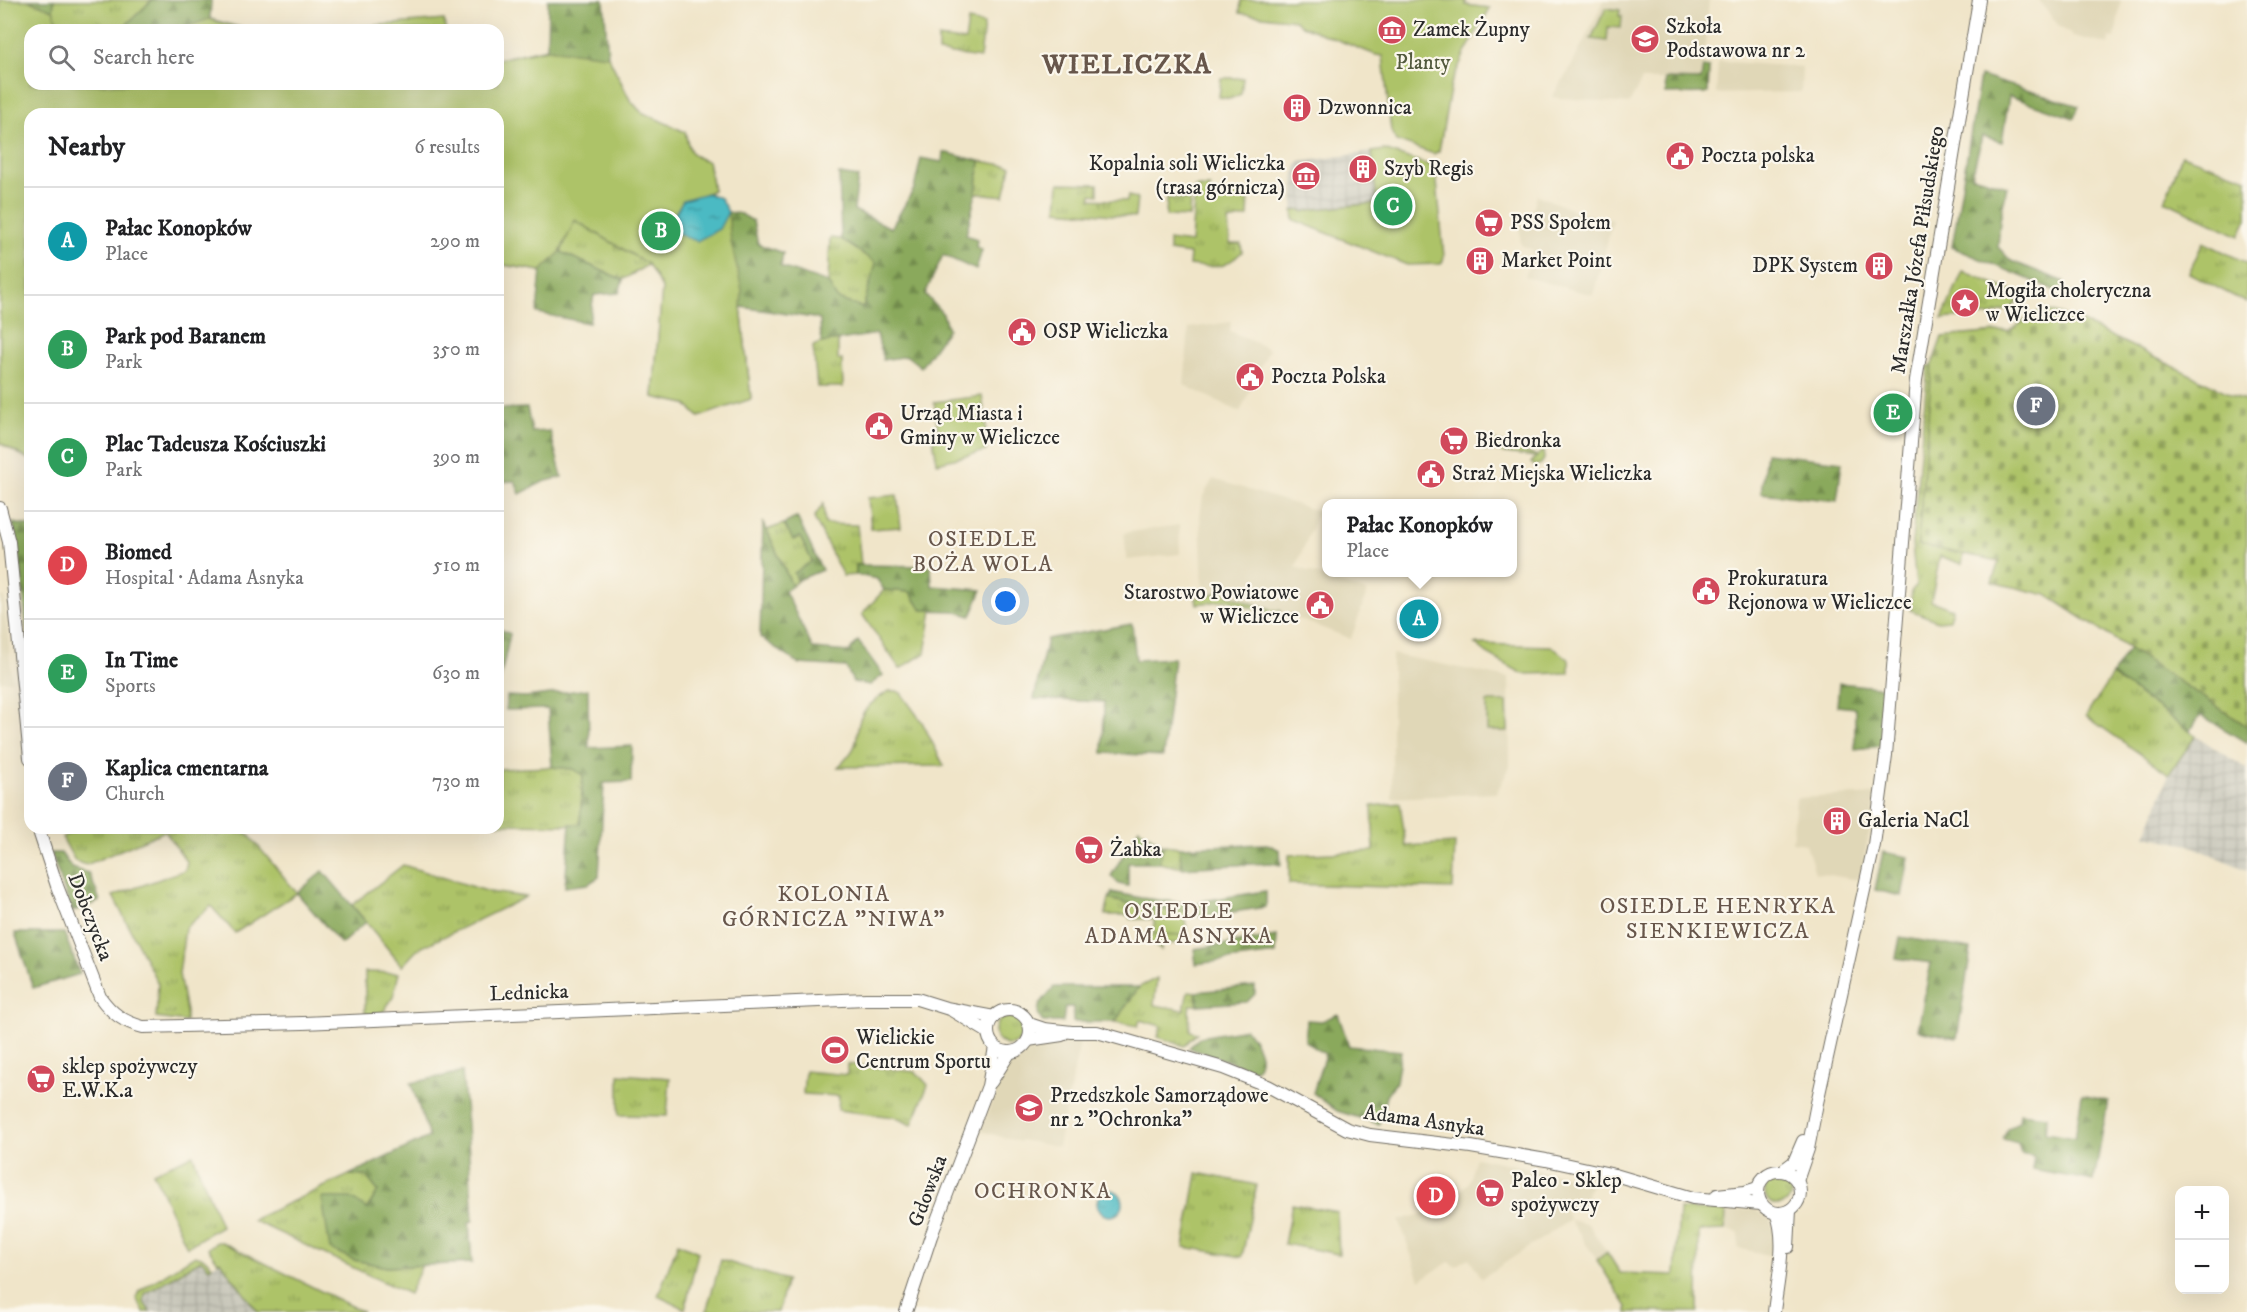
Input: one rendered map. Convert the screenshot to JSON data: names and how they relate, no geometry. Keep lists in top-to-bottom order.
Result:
{
  "streets": {
    "main road": [
      "Marszałka Józefa Piłsudskiego",
      "Dobczycka",
      "Lednicka",
      "Adama Asnyka",
      "Gdowska"
    ]
  },
  "crossings": [
    ["Marszałka Józefa Piłsudskiego", "Adama Asnyka"],
    ["Dobczycka", "Lednicka"],
    ["Lednicka", "Adama Asnyka"],
    ["Lednicka", "Gdowska"],
    ["Adama Asnyka", "Gdowska"]
  ],
  "districts": [
    "WIELICZKA",
    "OSIEDLE BOŻA WOLA",
    "KOLONIA GÓRNICZA \"NIWA\"",
    "OSIEDLE HENRYKA SIENKIEWICZA",
    "OSIEDLE ADAMA ASNYKA",
    "OCHRONKA"
  ],
  "parks": ["Planty"],
  "places": {
    "museum": ["Zamek Żupny", "Kopalnia soli Wieliczka (trasa górnicza)"],
    "school or university": ["Szkoła Podstawowa nr 2", "Przedszkole Samorządowe nr 2 \"Ochronka\""],
    "building": [
      "Dzwonnica",
      "Szyb Regis",
      "Market Point",
      "DPK System",
      "Galeria NaCl"
    ],
    "public building": [
      "Poczta polska",
      "OSP Wieliczka",
      "Poczta Polska",
      "Urząd Miasta i Gminy w Wieliczce",
      "Straż Miejska Wieliczka",
      "Prokuratura Rejonowa w Wieliczce",
      "Starostwo Powiatowe w Wieliczce"
    ],
    "supermarket": [
      "PSS Społem",
      "Biedronka",
      "Żabka",
      "sklep spożywczy E.W.K.a",
      "Paleo - Sklep spożywczy"
    ],
    "place": ["Mogiła choleryczna w Wieliczce"],
    "sports": ["Wielickie Centrum Sportu"]
  },
  "page": {
    "search": "Search here",
    "heading": ["Nearby", "6 results"],
    "pins": [
      "C",
      "B",
      "F",
      "E",
      "A",
      "D"
    ],
    "list": [
      {
        "mark": "A",
        "name": "Pałac Konopków",
        "note": "Place",
        "value": "290 m"
      },
      {
        "mark": "B",
        "name": "Park pod Baranem",
        "note": "Park",
        "value": "350 m"
      },
      {
        "mark": "C",
        "name": "Plac Tadeusza Kościuszki",
        "note": "Park",
        "value": "390 m"
      },
      {
        "mark": "D",
        "name": "Biomed",
        "note": "Hospital · Adama Asnyka",
        "value": "510 m"
      },
      {
        "mark": "E",
        "name": "In Time",
        "note": "Sports",
        "value": "630 m"
      },
      {
        "mark": "F",
        "name": "Kaplica cmentarna",
        "note": "Church",
        "value": "730 m"
      }
    ],
    "popup": ["Pałac Konopków", "Place"],
    "map_buttons": ["+", "−"]
  }
}
